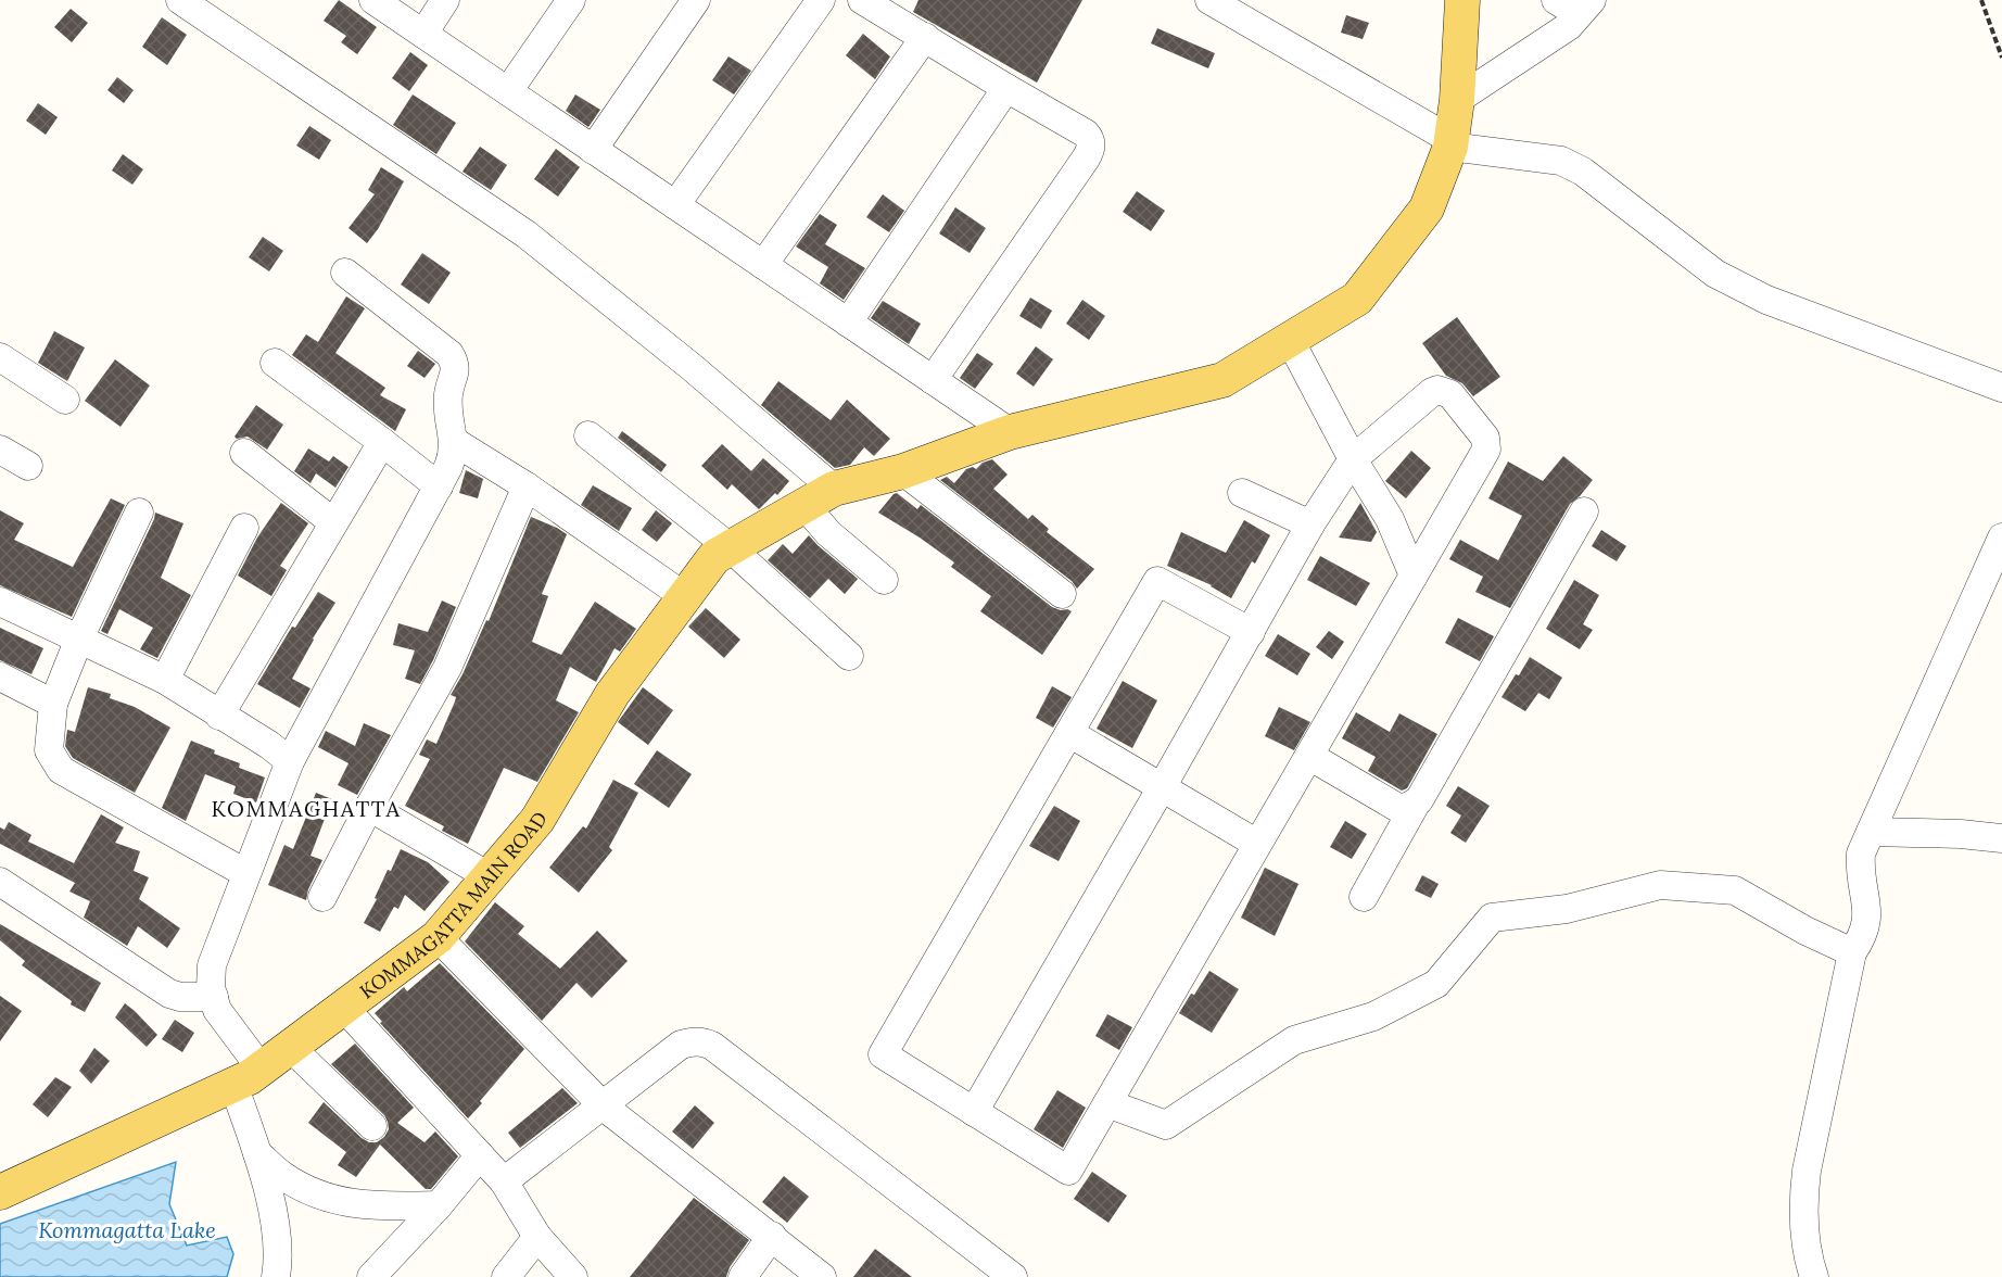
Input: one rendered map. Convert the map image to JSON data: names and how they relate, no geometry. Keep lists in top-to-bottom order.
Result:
{
  "streets": {
    "main road": ["KOMMAGATTA MAIN ROAD"]
  },
  "districts": ["KOMMAGHATTA"],
  "water": ["Kommagatta Lake"]
}
